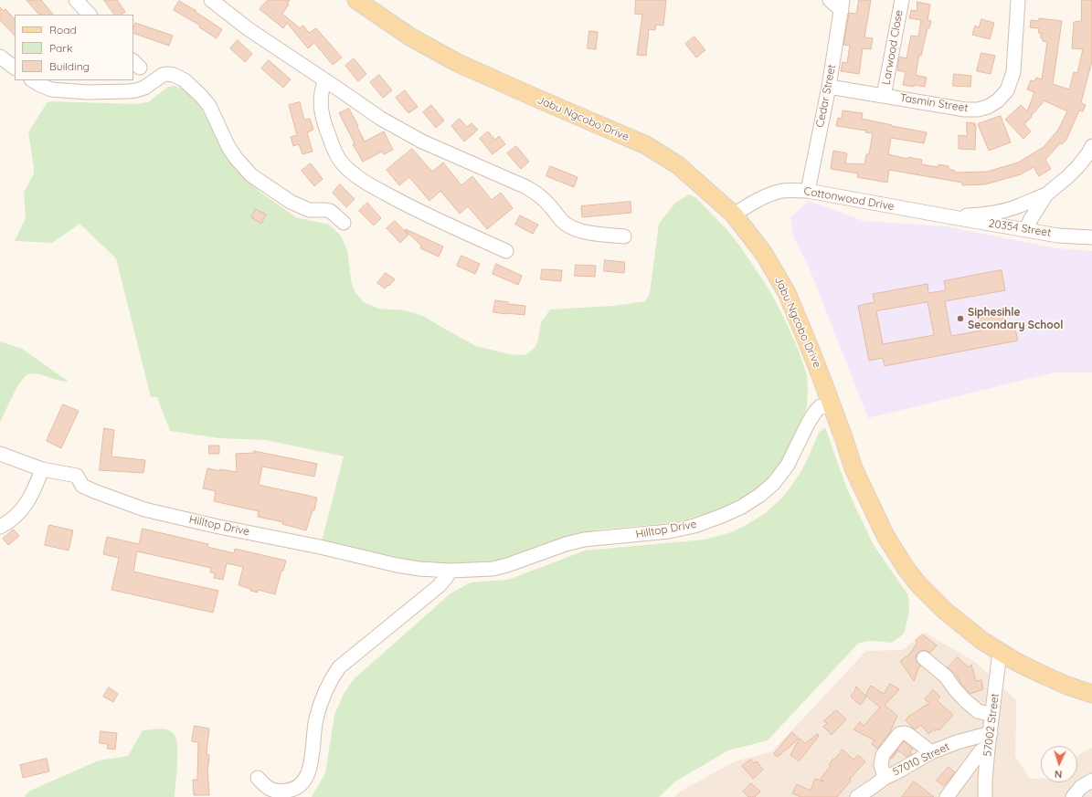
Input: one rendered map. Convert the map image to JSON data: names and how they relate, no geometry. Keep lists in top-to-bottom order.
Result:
{
  "streets": {
    "main road": ["Jabu Ngcobo Drive"],
    "street": [
      "Larwood Close",
      "Cedar Street",
      "Tasmin Street",
      "Cottonwood Drive",
      "20354 Street",
      "Hilltop Drive",
      "57002 Street",
      "57010 Street"
    ]
  },
  "crossings": [
    ["Larwood Close", "Tasmin Street"],
    ["Cedar Street", "Tasmin Street"],
    ["Cedar Street", "Cottonwood Drive"],
    ["Jabu Ngcobo Drive", "Cottonwood Drive"],
    ["Jabu Ngcobo Drive", "Hilltop Drive"],
    ["Jabu Ngcobo Drive", "57002 Street"],
    ["Cottonwood Drive", "20354 Street"],
    ["57002 Street", "57010 Street"]
  ],
  "places": ["Siphesihle Secondary School"],
  "legend": ["Road", "Park", "Building"],
  "north": "bottom"
}
